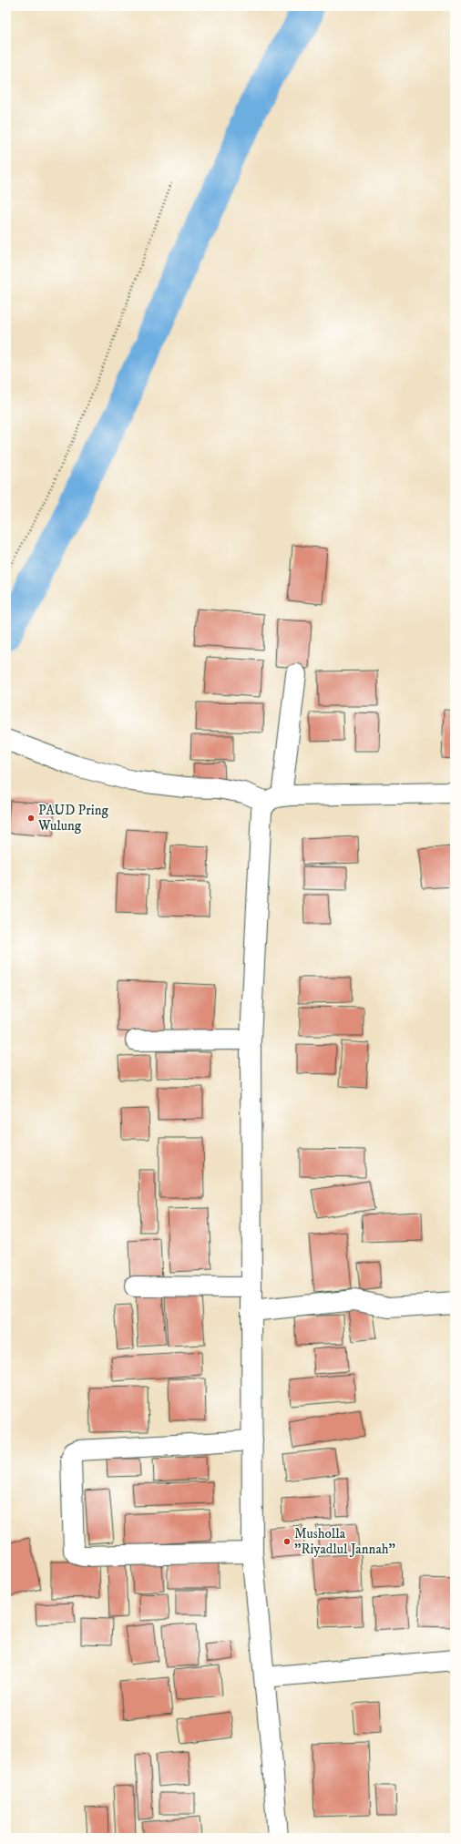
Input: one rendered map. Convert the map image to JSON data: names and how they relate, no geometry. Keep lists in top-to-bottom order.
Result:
{
  "places": ["PAUD Pring Wulung", "Musholla \"Riyadlul Jannah\""]
}
